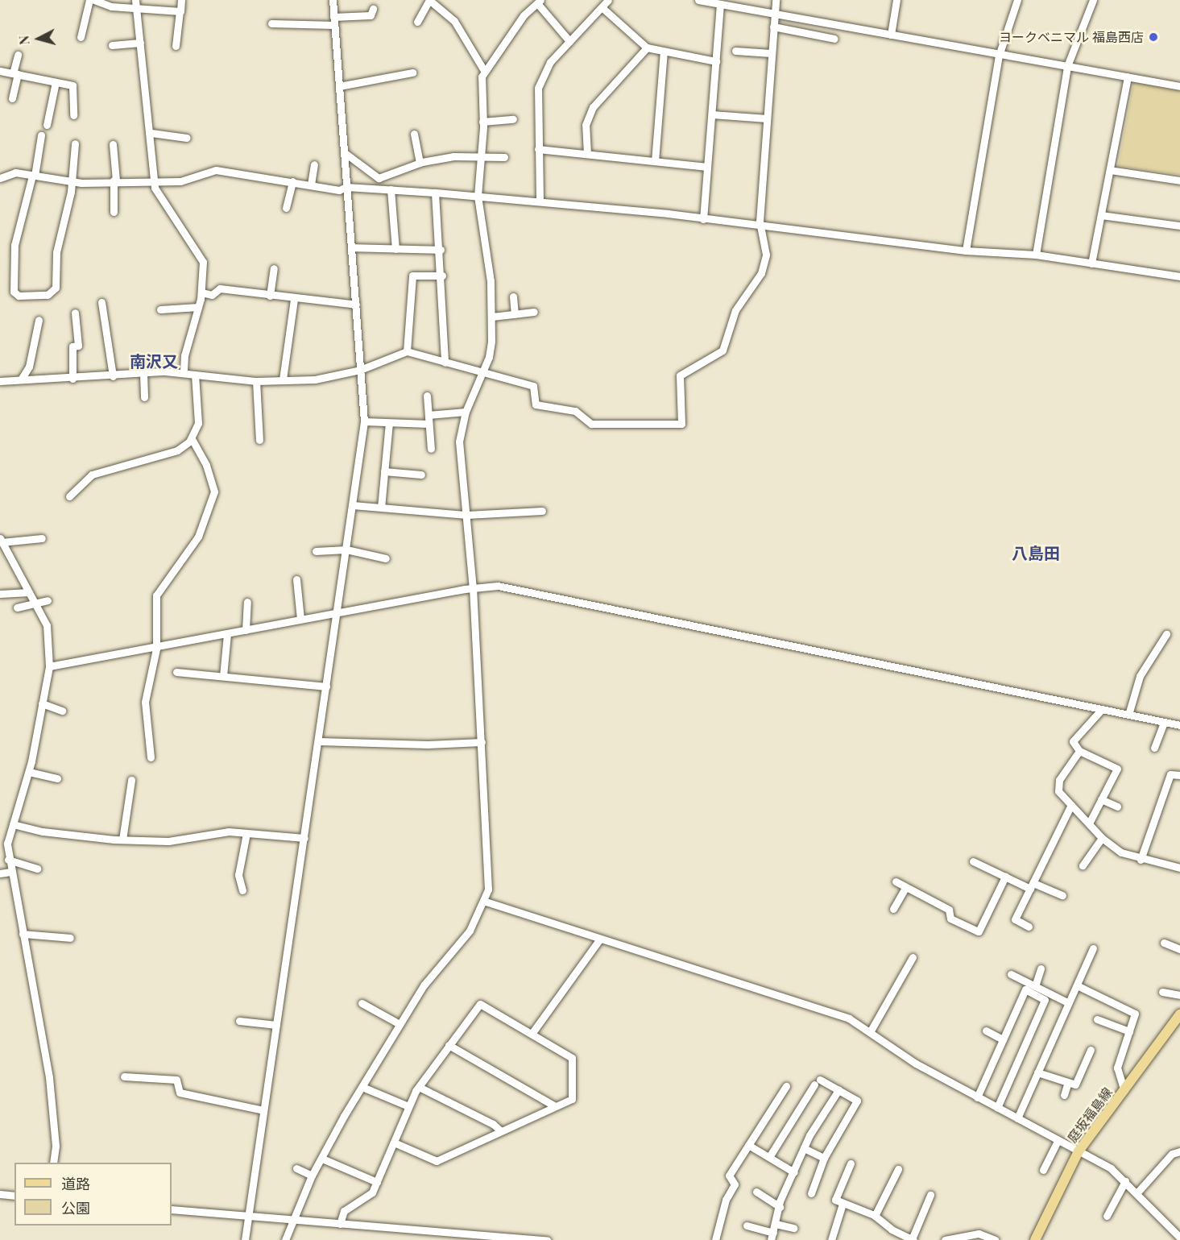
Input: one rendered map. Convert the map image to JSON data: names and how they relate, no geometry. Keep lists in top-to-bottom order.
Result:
{
  "streets": {
    "main road": ["庭坂福島線"]
  },
  "districts": ["南沢又", "八島田"],
  "places": ["ヨークベニマル 福島西店"],
  "legend": ["道路", "公園"],
  "north": "left"
}
